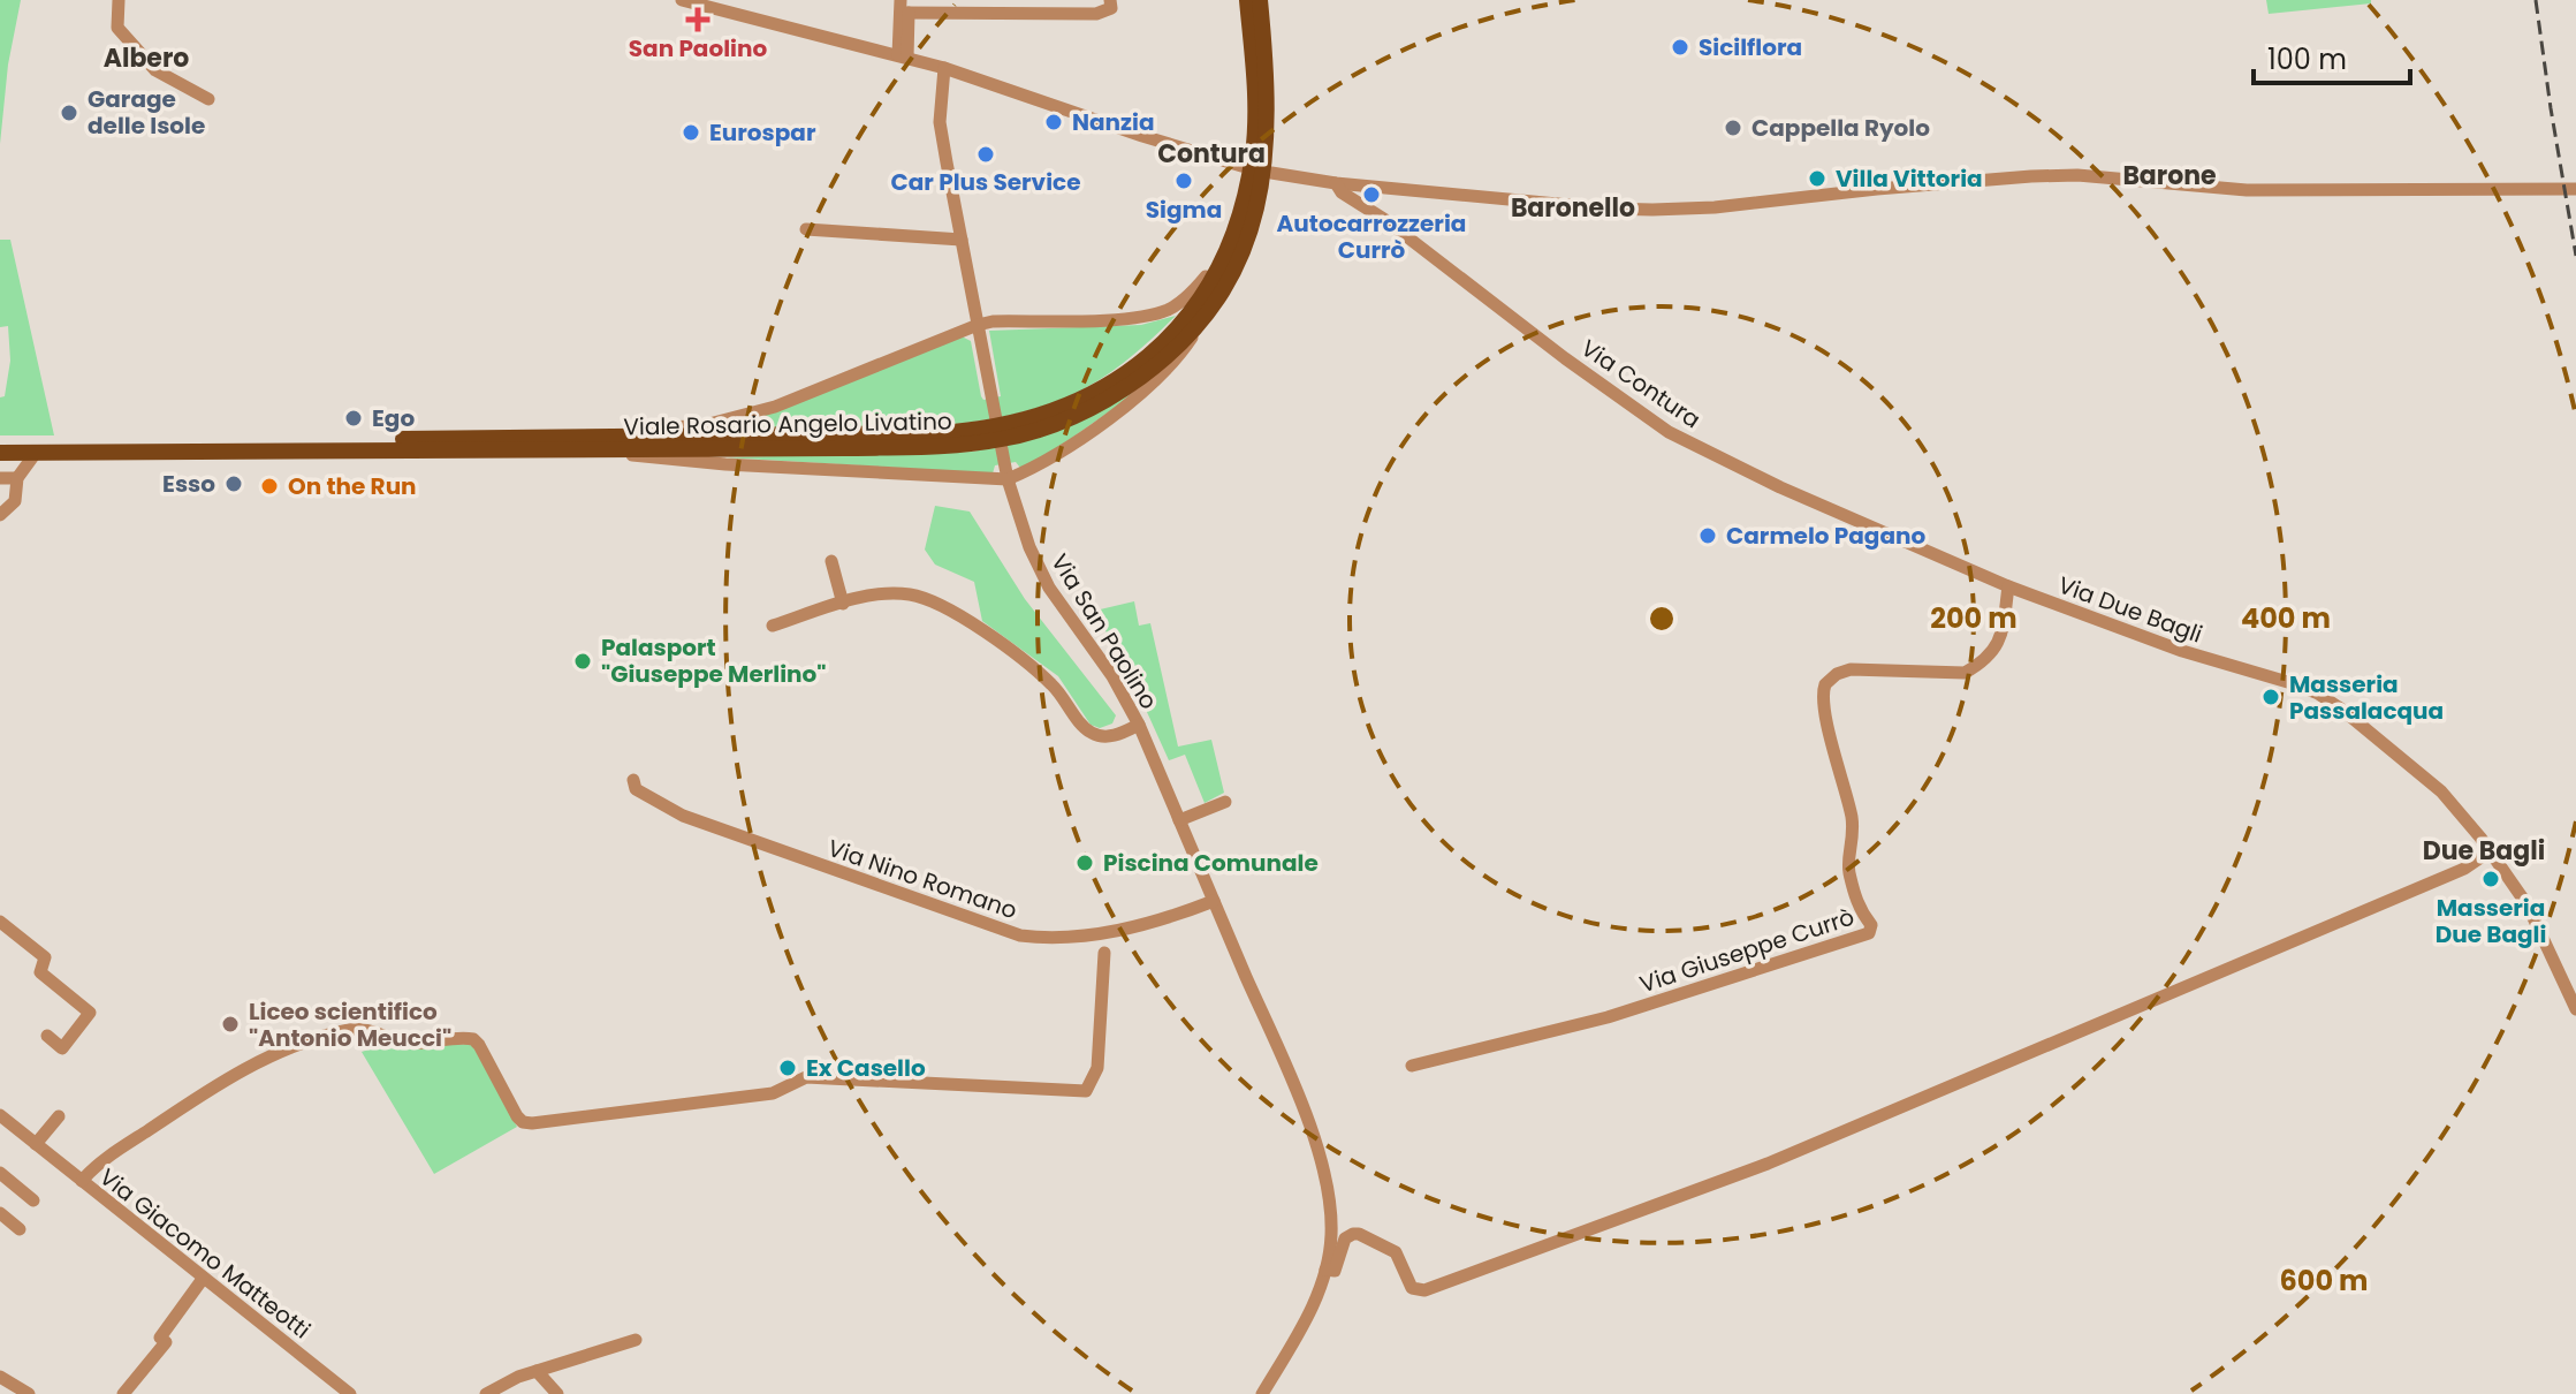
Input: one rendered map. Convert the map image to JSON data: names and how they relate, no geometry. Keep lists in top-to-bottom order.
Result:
{
  "streets": {
    "main road": ["Viale Rosario Angelo Livatino"],
    "street": [
      "Via Contura",
      "Via Due Bagli",
      "Via San Paolino",
      "Via Nino Romano",
      "Via Giuseppe Currò",
      "Via Giacomo Matteotti"
    ]
  },
  "crossings": [
    ["Via Contura", "Via Due Bagli"],
    ["Via Contura", "Via Giuseppe Currò"],
    ["Via Due Bagli", "Via Giuseppe Currò"],
    ["Via San Paolino", "Via Nino Romano"]
  ],
  "districts": [
    "Albero",
    "Contura",
    "Barone",
    "Baronello",
    "Due Bagli"
  ],
  "places": {
    "health": ["San Paolino"],
    "other": [
      "Sicilflora",
      "Garage delle Isole",
      "Nanzia",
      "Cappella Ryolo",
      "Eurospar",
      "Car Plus Service",
      "Villa Vittoria",
      "Sigma",
      "Autocarrozzeria Currò",
      "Ego",
      "Esso",
      "On the Run",
      "Carmelo Pagano",
      "Palasport \"Giuseppe Merlino\"",
      "Masseria Passalacqua",
      "Piscina Comunale",
      "Masseria Due Bagli",
      "Liceo scientifico \"Antonio Meucci\"",
      "Ex Casello"
    ]
  },
  "scale_bar": "100 m",
  "rings": ["200 m", "400 m", "600 m"]
}
